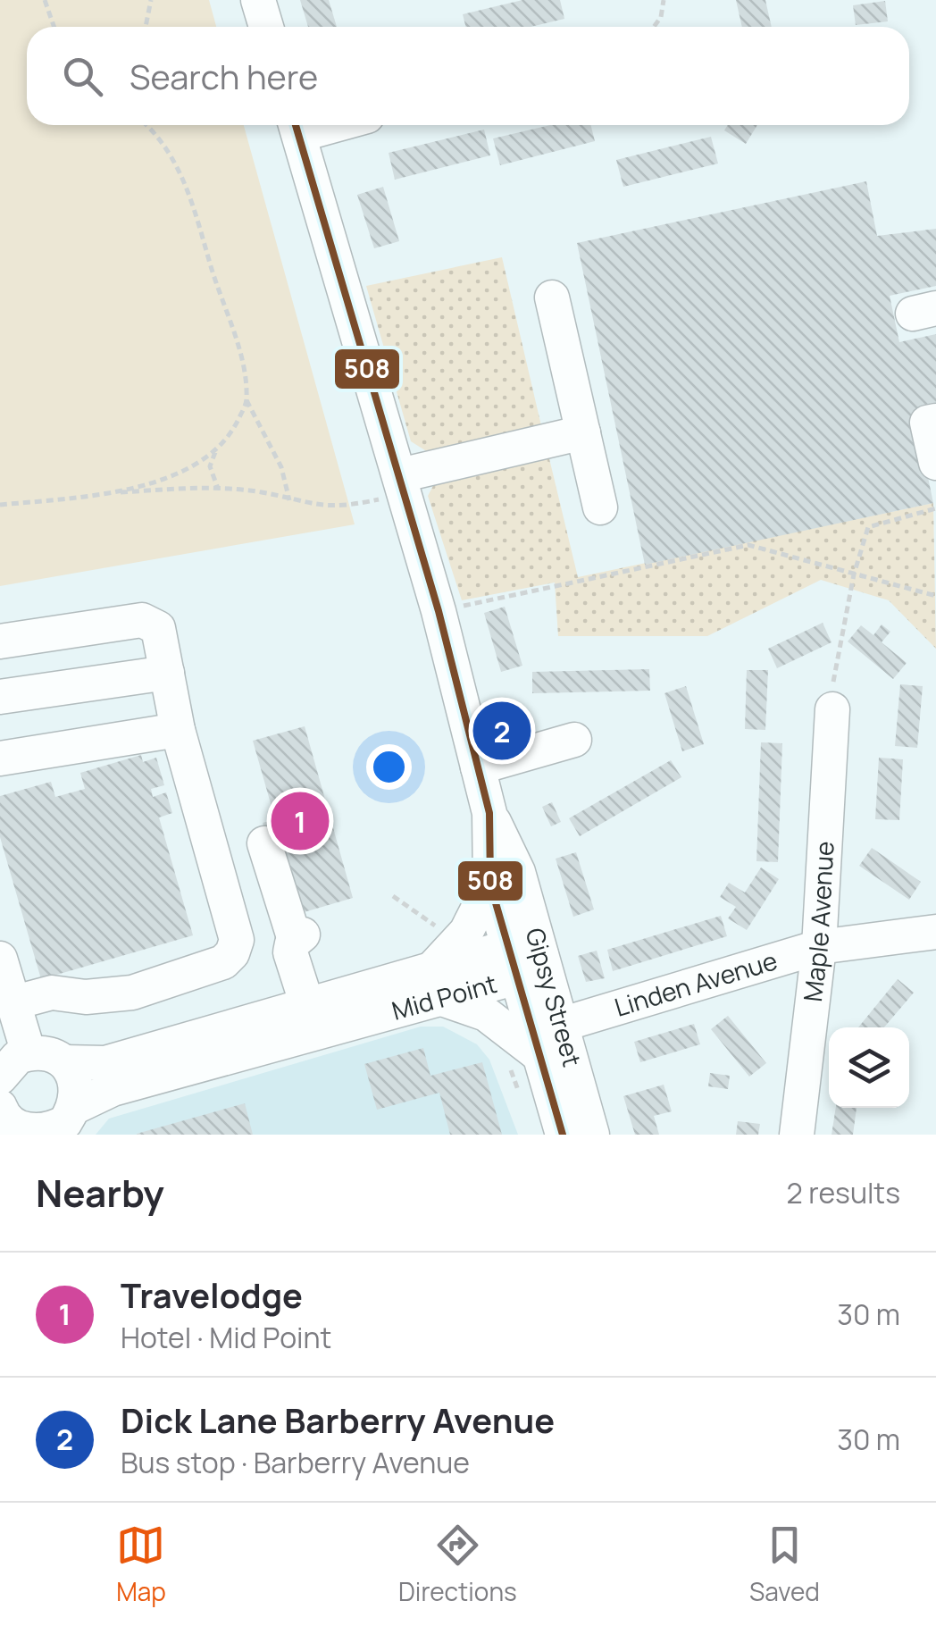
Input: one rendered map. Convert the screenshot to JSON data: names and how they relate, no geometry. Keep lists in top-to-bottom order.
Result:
{
  "streets": {
    "street": [
      "Maple Avenue",
      "Linden Avenue",
      "Mid Point",
      "Gipsy Street"
    ]
  },
  "crossings": [
    ["Maple Avenue", "Linden Avenue"],
    ["Linden Avenue", "Gipsy Street"],
    ["Mid Point", "Gipsy Street"]
  ],
  "lines": ["transit line 508"],
  "page": {
    "search": "Search here",
    "pins": ["2", "1"],
    "heading": ["Nearby", "2 results"],
    "list": [
      {
        "mark": "1",
        "name": "Travelodge",
        "note": "Hotel · Mid Point",
        "value": "30 m"
      },
      {
        "mark": "2",
        "name": "Dick Lane Barberry Avenue",
        "note": "Bus stop · Barberry Avenue",
        "value": "30 m"
      }
    ],
    "nav": ["Map", "Directions", "Saved"]
  }
}
